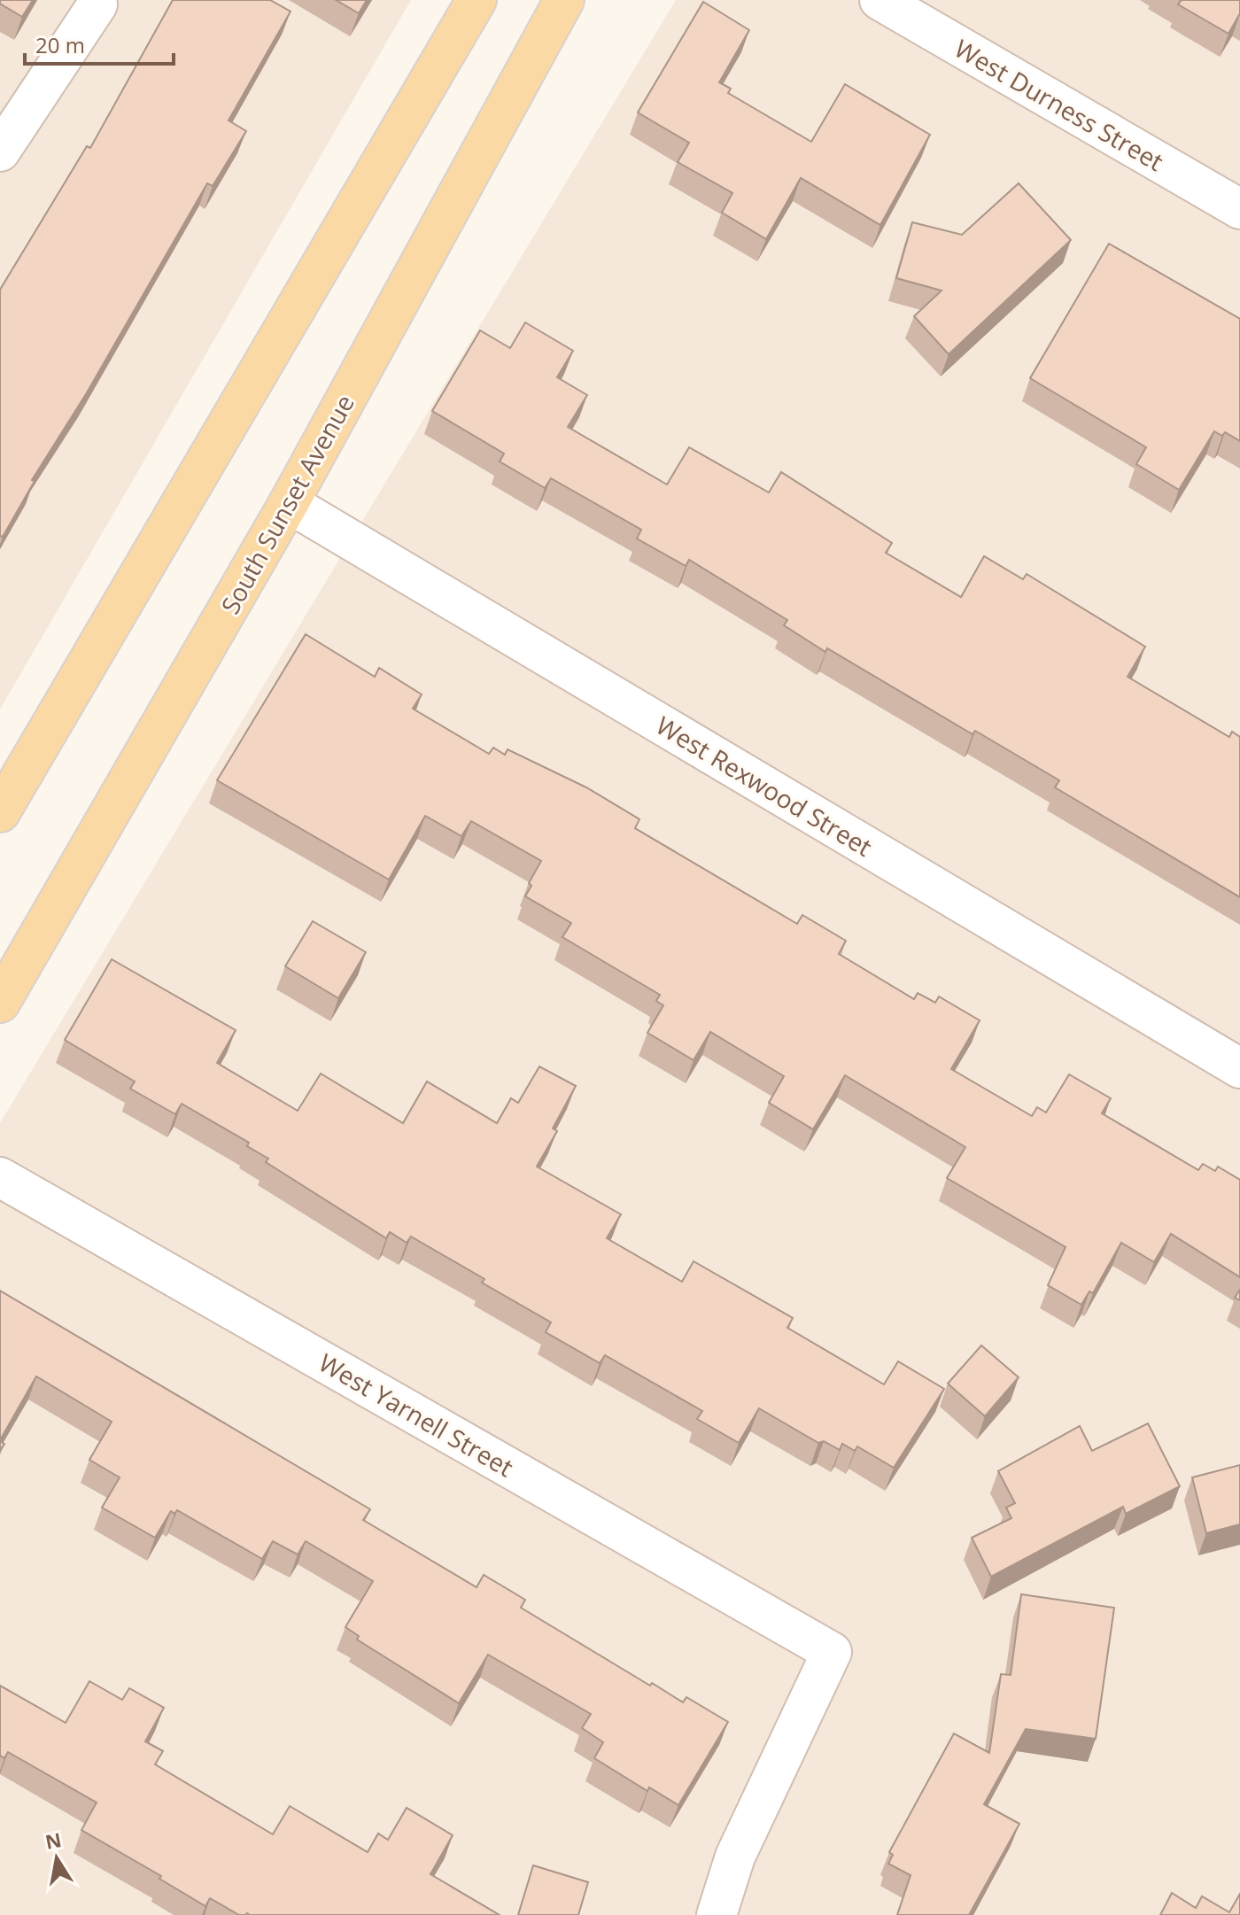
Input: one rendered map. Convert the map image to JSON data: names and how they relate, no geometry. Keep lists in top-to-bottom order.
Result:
{
  "streets": {
    "main road": ["South Sunset Avenue"],
    "street": ["West Durness Street", "West Rexwood Street", "West Yarnell Street"]
  },
  "crossings": [
    ["South Sunset Avenue", "West Rexwood Street"]
  ],
  "scale_bar": "20 m",
  "north": "top"
}
